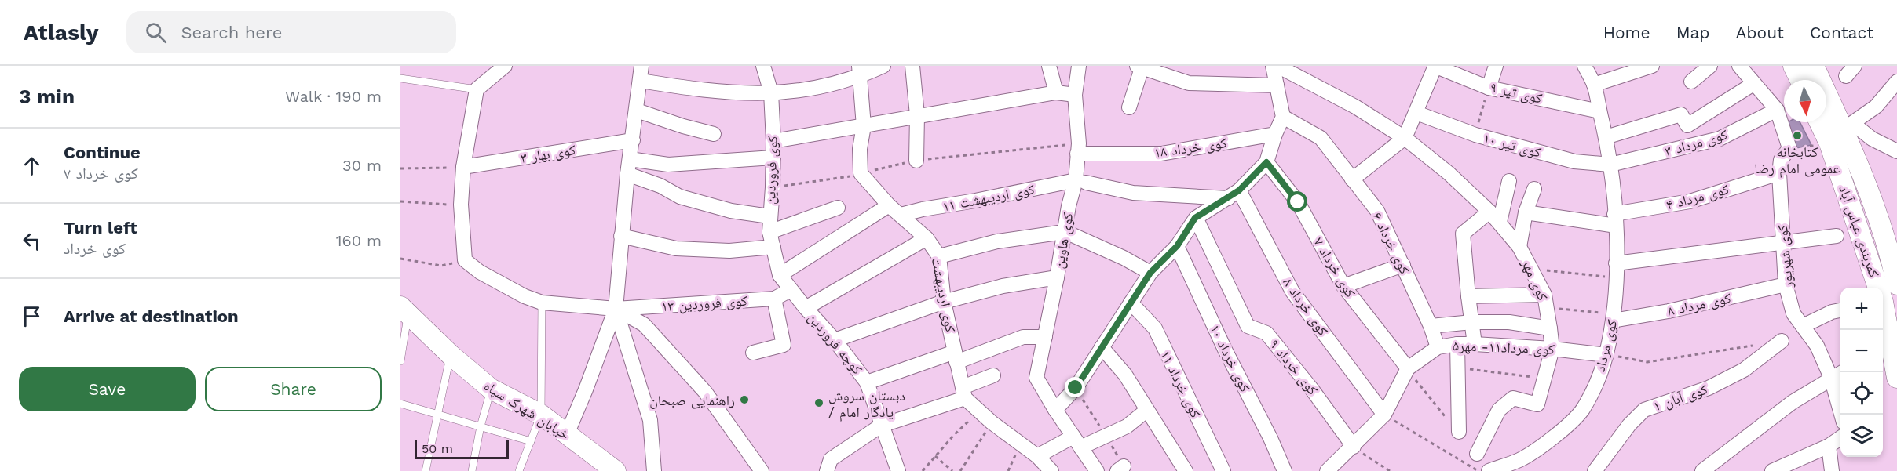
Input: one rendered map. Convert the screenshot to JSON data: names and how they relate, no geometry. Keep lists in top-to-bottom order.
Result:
{
  "streets": {
    "main road": ["کمربندی عباس آباد", "خیابان شهرک سپاه"],
    "street": [
      "کوی تیر ۹",
      "کوی مرداد ۳",
      "کوی تیر ۱۰",
      "کوی خرداد ۱۸",
      "کوی بهار ۳",
      "کوی فروردین",
      "کوی مرداد ۴",
      "کوی اردیبهشت ۱۱",
      "کوی هاوین",
      "کوی خرداد ۶",
      "کوی شهریور",
      "کوی خرداد ۷",
      "کوی مهر",
      "کوی اردیبهشت",
      "کوی فروردین ۱۳",
      "کوی مرداد ۸",
      "کوی خرداد ۸",
      "کوچه فروردین",
      "کوی مرداد",
      "کوی مرداد۱۱- مهر۵",
      "کوی خرداد ۱۰",
      "کوی خرداد ۹",
      "کوی خرداد ۱۱",
      "کوی آبان ۱"
    ]
  },
  "crossings": [
    ["کوی تیر ۹", "کوی مرداد"],
    ["کوی مرداد ۳", "کوی تیر ۱۰"],
    ["کوی مرداد ۳", "کوی مرداد"],
    ["کوی تیر ۱۰", "کوی مرداد"],
    ["کوی خرداد ۱۸", "کوی هاوین"],
    ["کوی فروردین", "کوچه فروردین"],
    ["کوی مرداد ۴", "کوی شهریور"],
    ["کوی مرداد ۴", "کوی مرداد"],
    ["کوی اردیبهشت ۱۱", "کوی هاوین"],
    ["کوی اردیبهشت ۱۱", "کوی اردیبهشت"],
    ["کوی خرداد ۶", "کوی مرداد۱۱- مهر۵"],
    ["کوی شهریور", "کوی مرداد ۸"],
    ["کوی خرداد ۷", "کوی مرداد۱۱- مهر۵"],
    ["کوی مهر", "کوی مرداد۱۱- مهر۵"],
    ["کوی فروردین ۱۳", "کوچه فروردین"],
    ["کوی مرداد ۸", "کوی مرداد"],
    ["کوی مرداد", "کوی مرداد۱۱- مهر۵"]
  ],
  "places": ["کتابخانه عمومی امام رضا", "راهنمایی صبحان", "دبستان سروش / یادگار امام"],
  "scale_bar": "50 m",
  "north": "bottom",
  "page": {
    "header": "Atlasly",
    "search": "Search here",
    "nav": [
      "Home",
      "Map",
      "About",
      "Contact"
    ],
    "heading": ["3 min", "Walk · 190 m"],
    "list": [
      ["Continue", "کوی خرداد ۷", "30 m"],
      ["Turn left", "کوی خرداد", "160 m"],
      "Arrive at destination"
    ],
    "map_buttons": ["+", "−"],
    "buttons": ["Save", "Share"],
    "scale": "50 m"
  }
}
